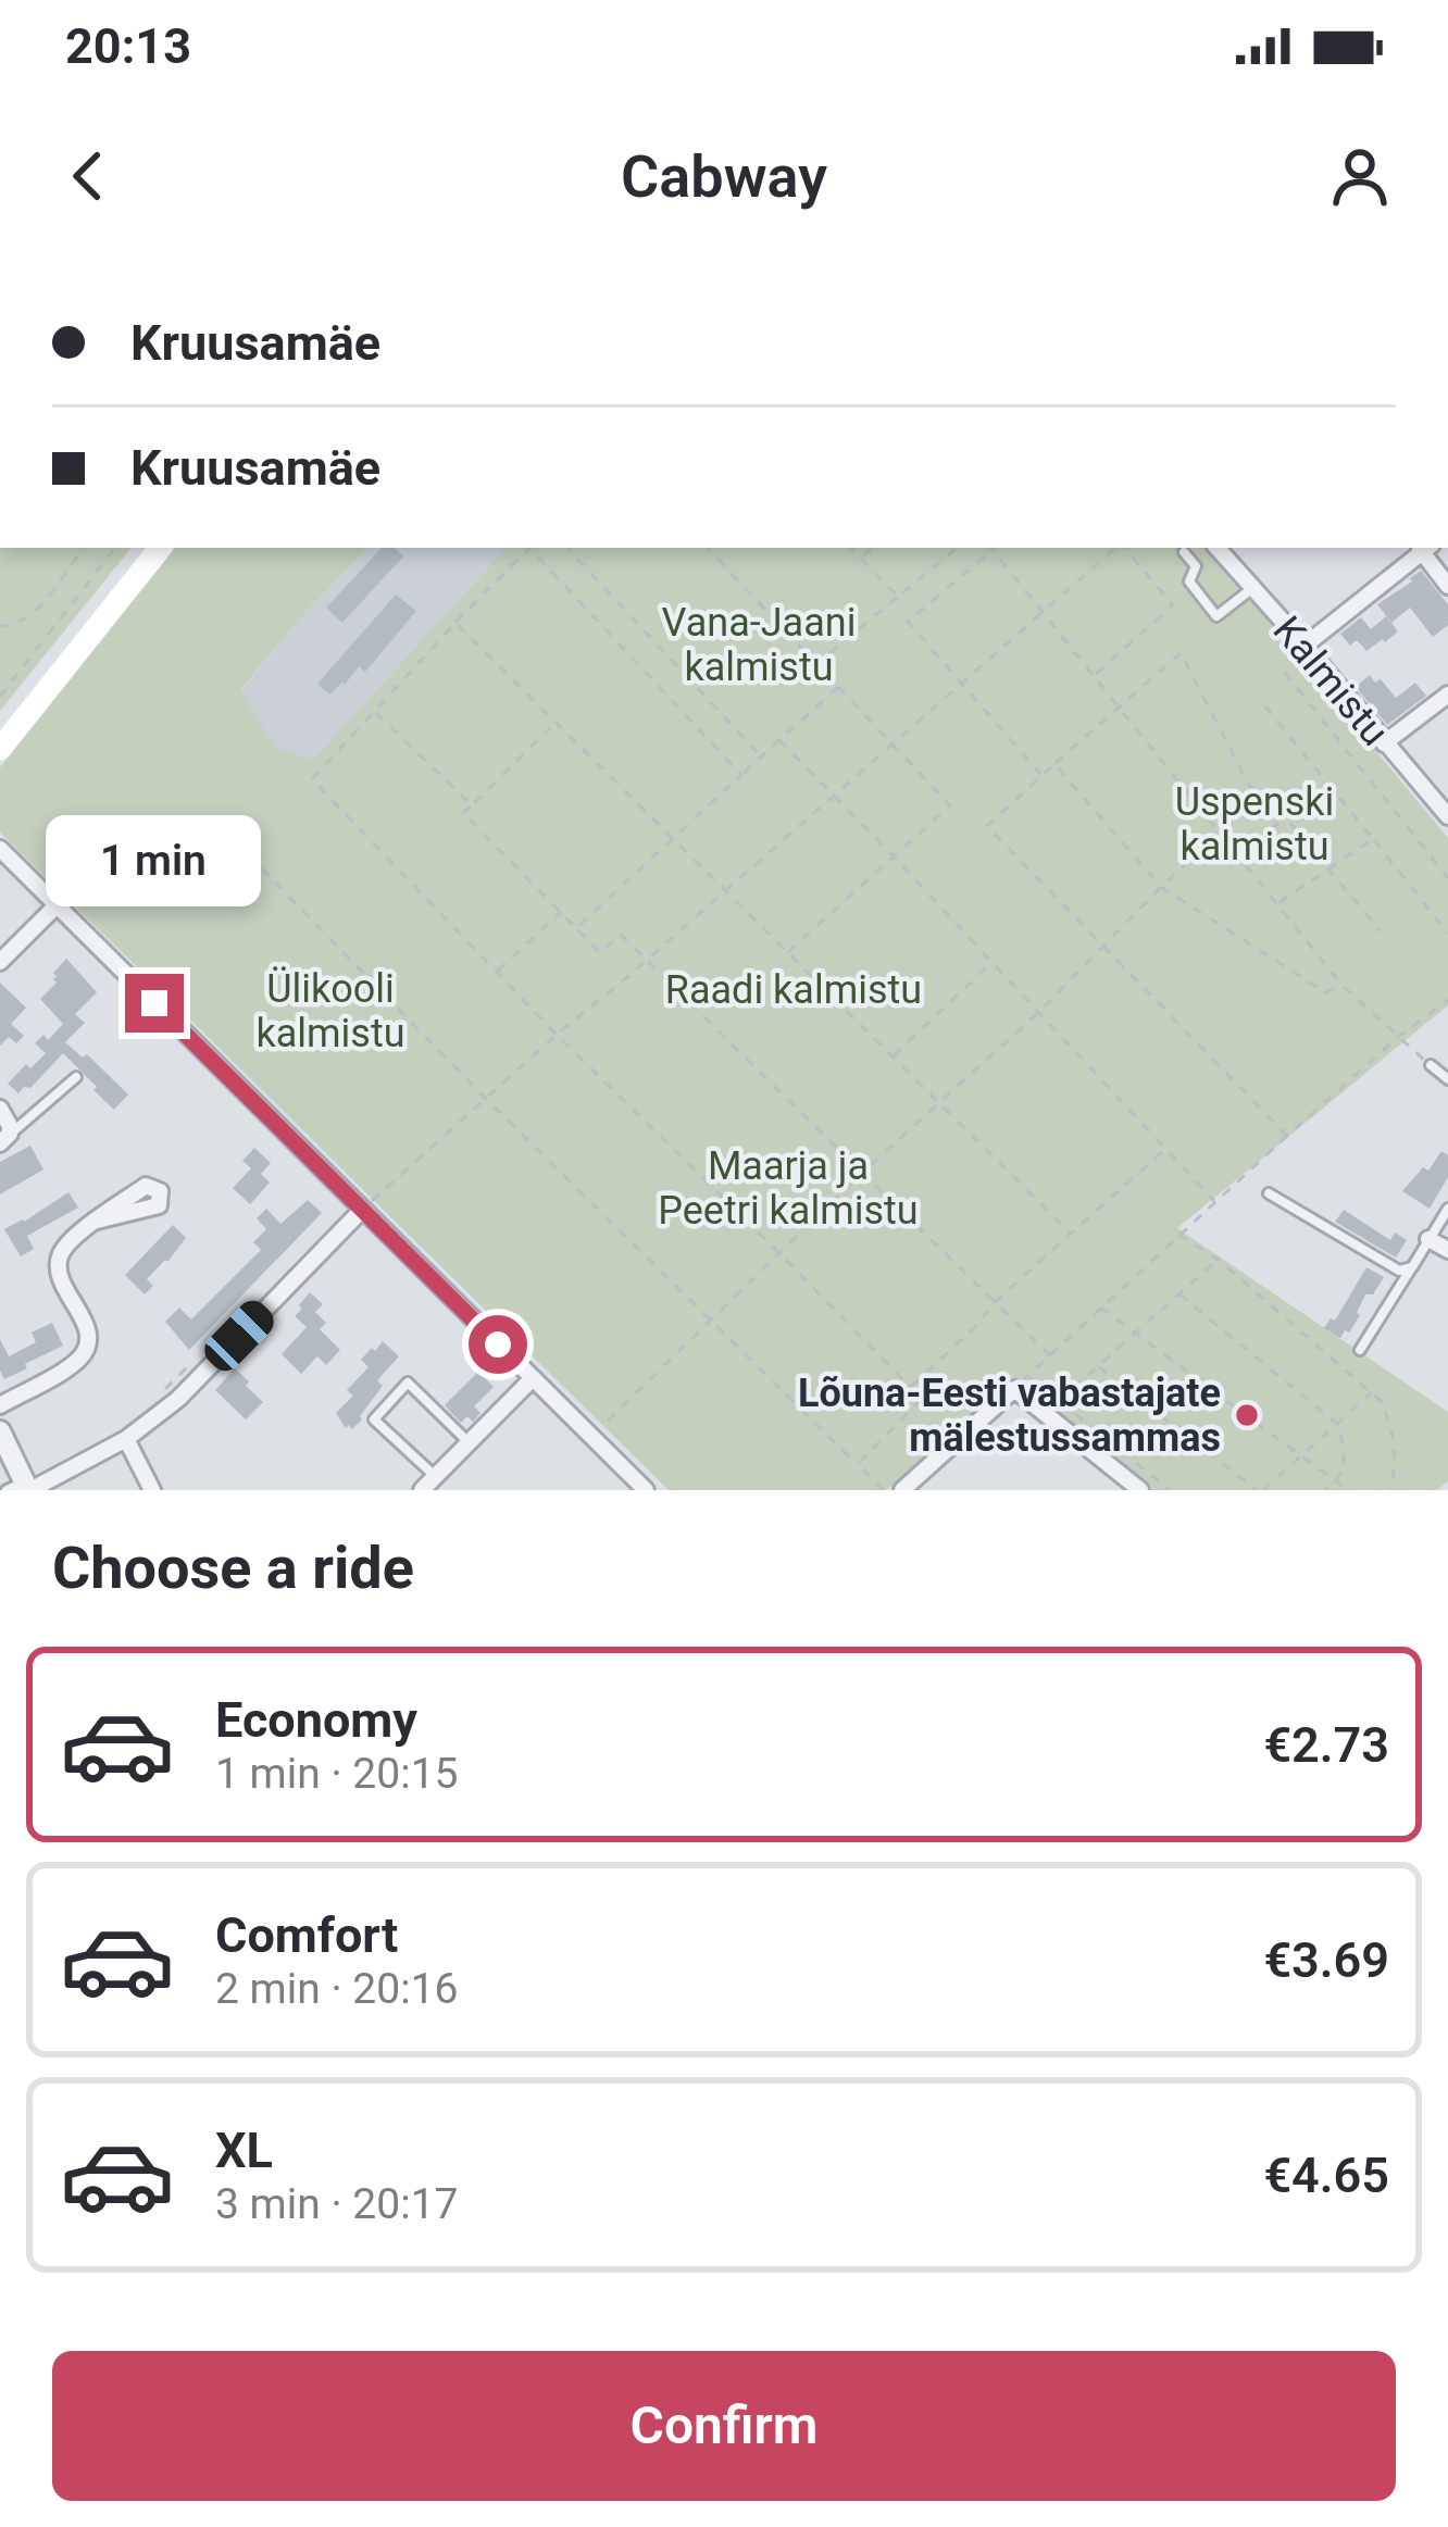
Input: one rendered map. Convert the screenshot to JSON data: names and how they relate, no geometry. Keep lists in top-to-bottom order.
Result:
{
  "streets": {
    "street": ["Kalmistu"]
  },
  "parks": [
    "Vana-Jaani kalmistu",
    "Uspenski kalmistu",
    "Ülikooli kalmistu",
    "Raadi kalmistu",
    "Maarja ja Peetri kalmistu"
  ],
  "places": ["Lõuna-Eesti vabastajate mälestussammas"],
  "page": {
    "status": "20:13",
    "header": "Cabway",
    "banner": ["Kruusamäe", "Kruusamäe"],
    "bubble": "1 min",
    "heading": "Choose a ride",
    "list": [
      {
        "name": "Economy",
        "note": "1 min · 20:15",
        "value": "€2.73"
      },
      {
        "name": "Comfort",
        "note": "2 min · 20:16",
        "value": "€3.69"
      },
      {
        "name": "XL",
        "note": "3 min · 20:17",
        "value": "€4.65"
      }
    ],
    "buttons": "Confirm"
  }
}
